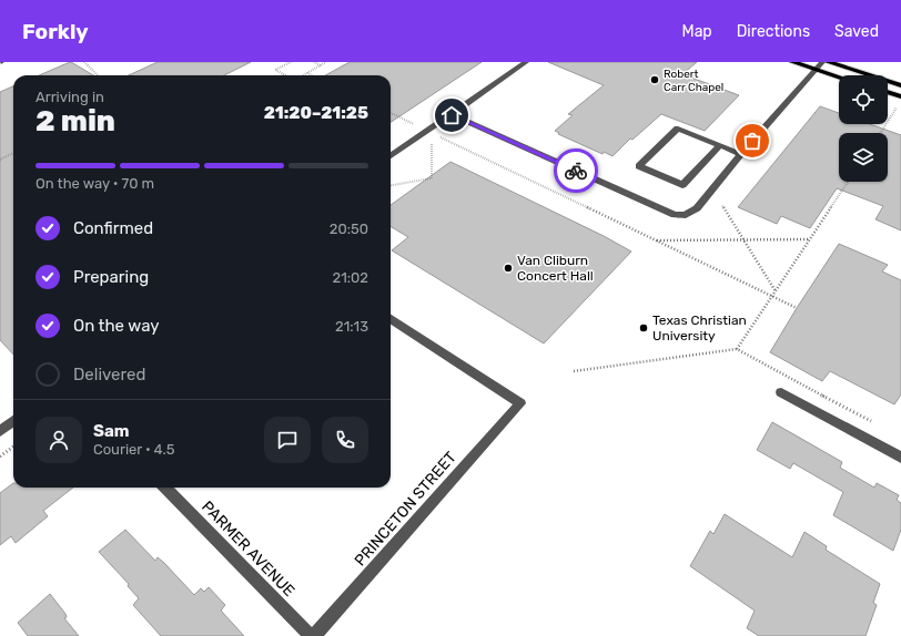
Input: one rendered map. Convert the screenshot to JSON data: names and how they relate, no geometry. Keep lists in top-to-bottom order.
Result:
{
  "streets": {
    "street": ["PRINCETON STREET", "PARMER AVENUE"]
  },
  "crossings": [
    ["PRINCETON STREET", "PARMER AVENUE"]
  ],
  "places": ["Robert Carr Chapel", "Van Cliburn Concert Hall", "Texas Christian University"],
  "page": {
    "header": "Forkly",
    "nav": ["Map", "Directions", "Saved"],
    "heading": ["2 min", "Arriving in", "21:20–21:25"],
    "panel": ["Sam", "Courier · 4.5"],
    "bar": "On the way · 70 m",
    "list": [
      ["Confirmed", "20:50"],
      ["Preparing", "21:02"],
      ["On the way", "21:13"],
      "Delivered"
    ]
  }
}
